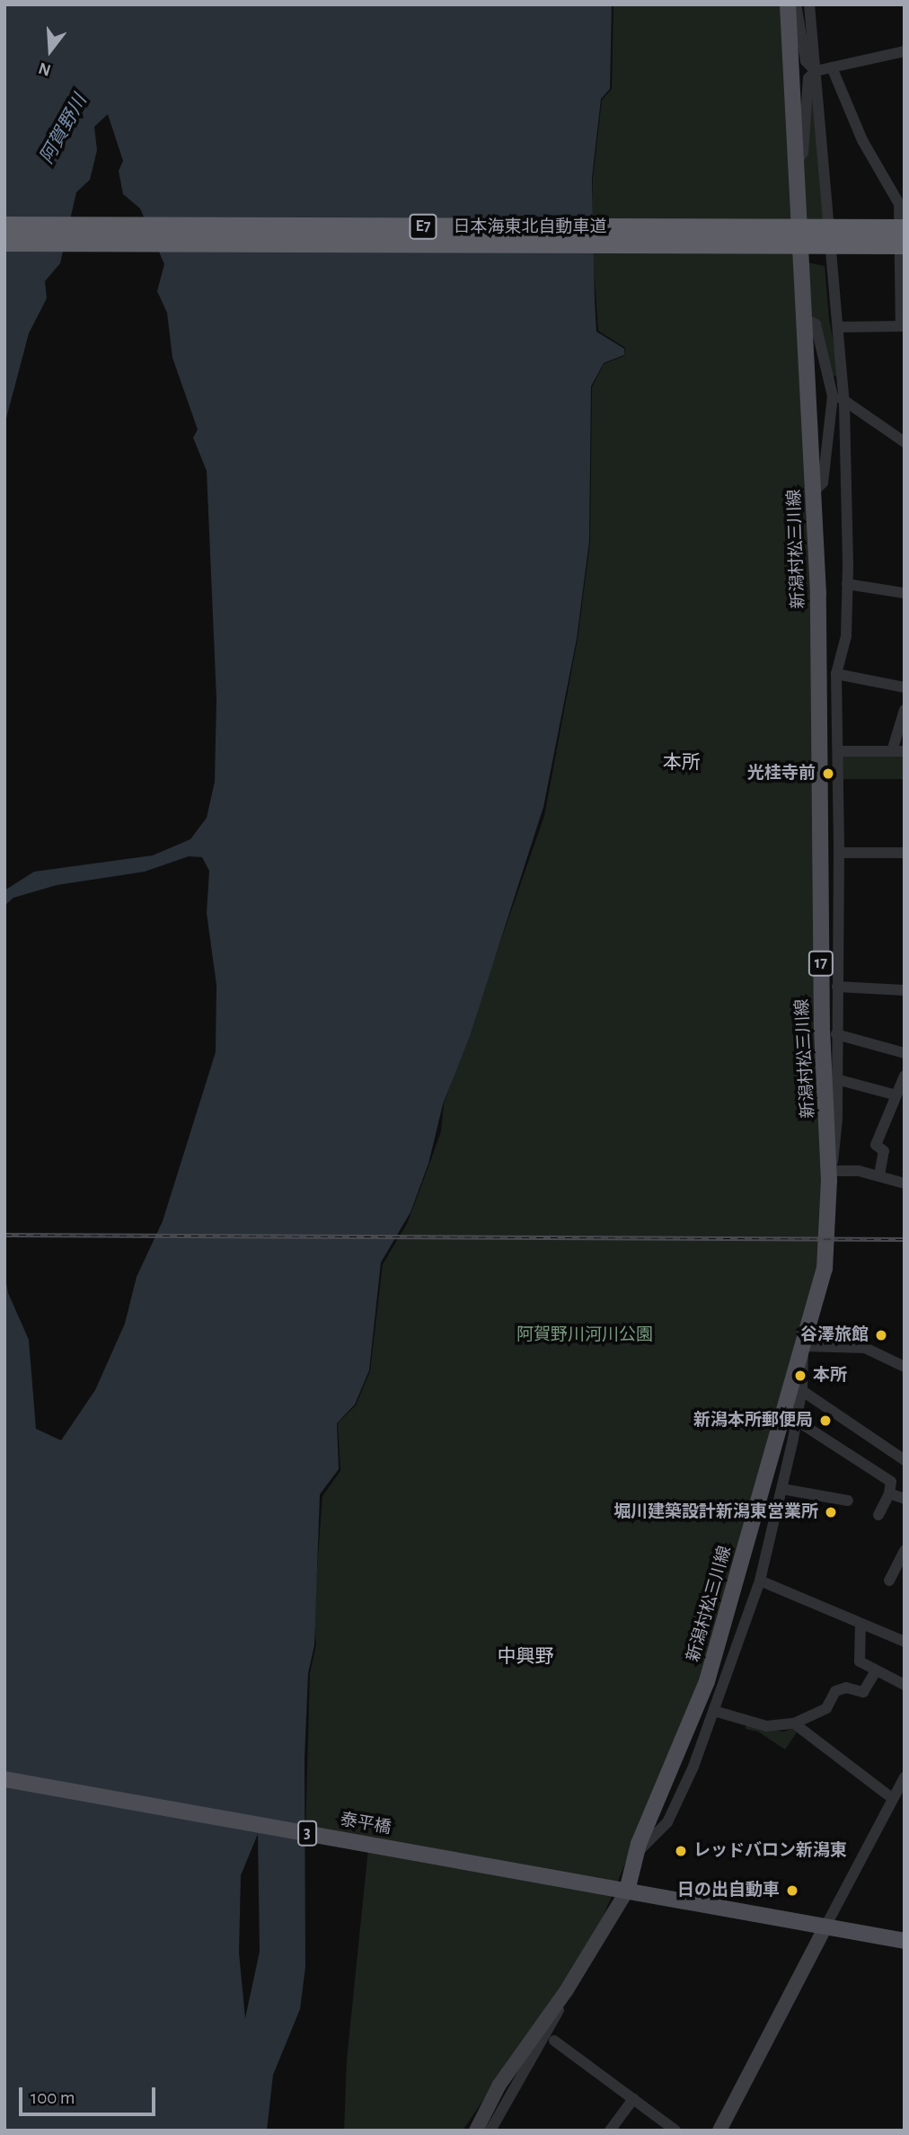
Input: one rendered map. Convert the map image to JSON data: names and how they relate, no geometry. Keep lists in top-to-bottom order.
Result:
{
  "streets": {
    "highway": ["E7", "日本海東北自動車道"],
    "main road": [
      "新潟村松三川線",
      "17",
      "泰平橋",
      "3"
    ]
  },
  "crossings": [
    ["新潟村松三川線", "泰平橋"],
    ["新潟村松三川線", "3"],
    ["泰平橋", "3"]
  ],
  "districts": ["本所", "中興野"],
  "water": ["阿賀野川"],
  "parks": ["阿賀野川河川公園"],
  "places": [
    "光桂寺前",
    "谷澤旅館",
    "本所",
    "新潟本所郵便局",
    "堀川建築設計新潟東営業所",
    "レッドバロン新潟東",
    "日の出自動車"
  ],
  "scale_bar": "100 m",
  "north": "bottom"
}
